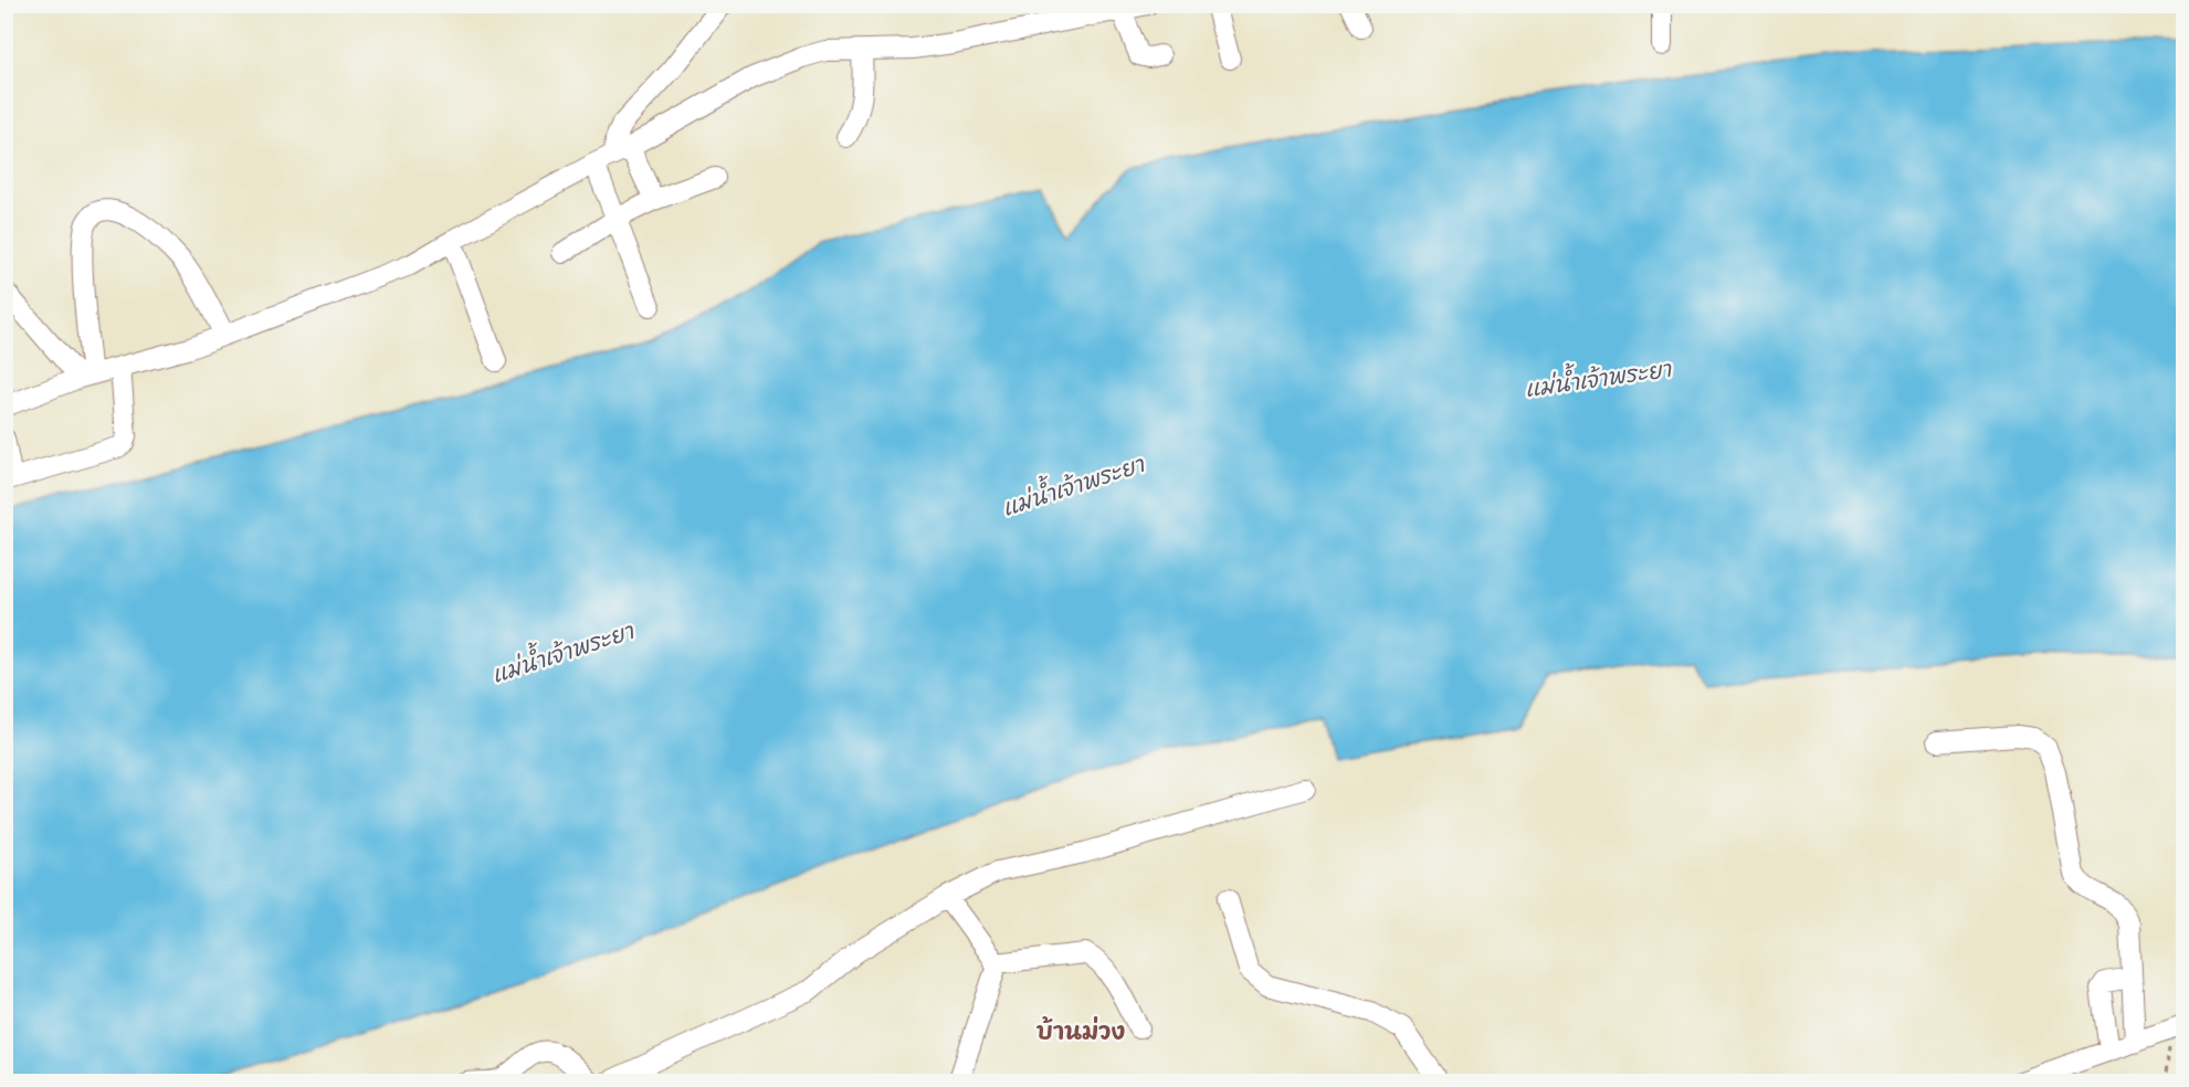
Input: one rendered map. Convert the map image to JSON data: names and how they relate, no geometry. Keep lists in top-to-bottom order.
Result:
{
  "districts": ["บ้านม่วง"],
  "water": ["แม่น้ำเจ้าพระยา"]
}
